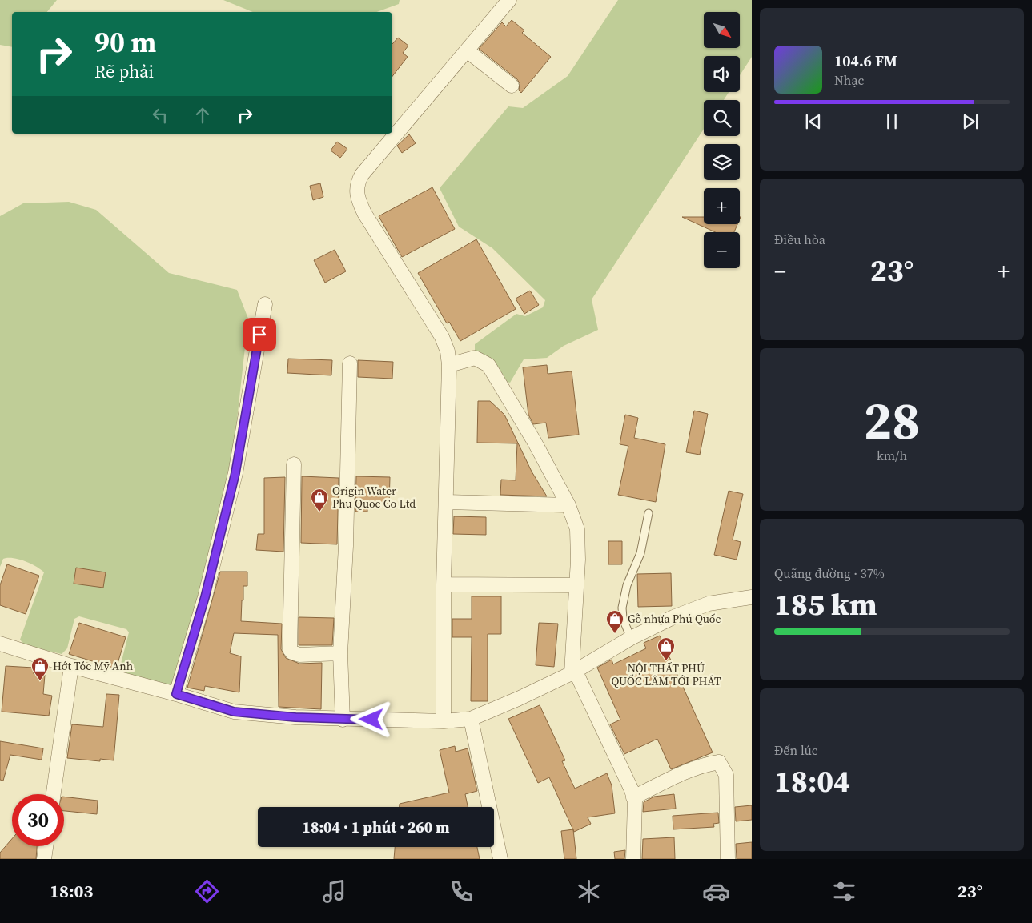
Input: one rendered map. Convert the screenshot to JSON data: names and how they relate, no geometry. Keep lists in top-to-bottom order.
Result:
{
  "places": {
    "shop": [
      "Origin Water Phu Quoc Co Ltd",
      "Gỗ nhựa Phú Quốc",
      "NỘI THẤT PHÚ QUỐC LÂM TỚI PHÁT",
      "Hớt Tóc Mỹ Anh"
    ]
  },
  "north": "bottom right",
  "page": {
    "map_buttons": ["+", "−"],
    "turn": ["90 m", "Rẽ phải"],
    "song": ["104.6 FM", "Nhạc"],
    "tile": [
      "Điều hòa",
      ["28", "km/h"],
      ["Quãng đường · 37%", "185 km"],
      ["Đến lúc", "18:04"]
    ],
    "heat": ["−", "23°", "+"],
    "limit": "30",
    "trip": "18:04 · 1 phút · 260 m",
    "tabs": ["18:03", "23°"]
  }
}
